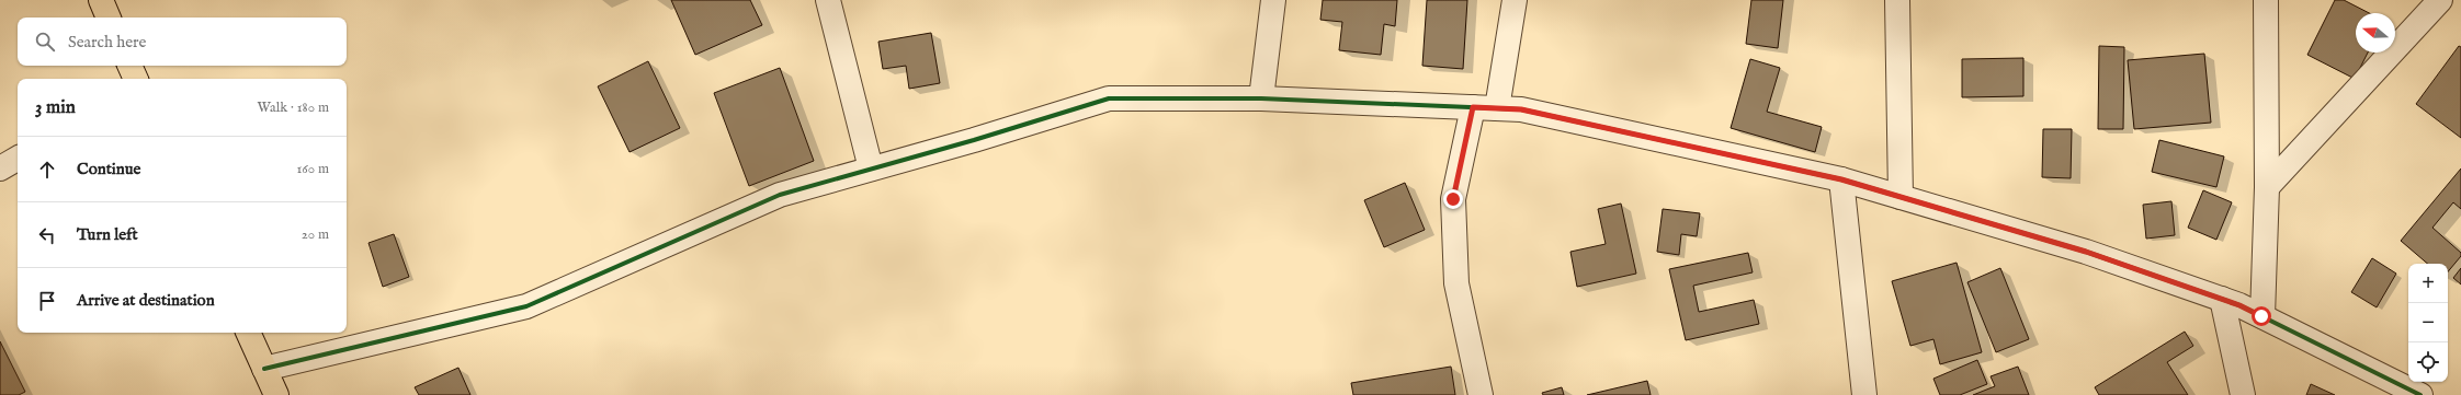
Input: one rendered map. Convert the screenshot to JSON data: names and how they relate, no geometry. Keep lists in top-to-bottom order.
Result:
{
  "north": "left",
  "page": {
    "search": "Search here",
    "heading": ["3 min", "Walk · 180 m"],
    "list": [
      ["Continue", "160 m"],
      ["Turn left", "20 m"],
      "Arrive at destination"
    ],
    "map_buttons": ["+", "−"]
  }
}
